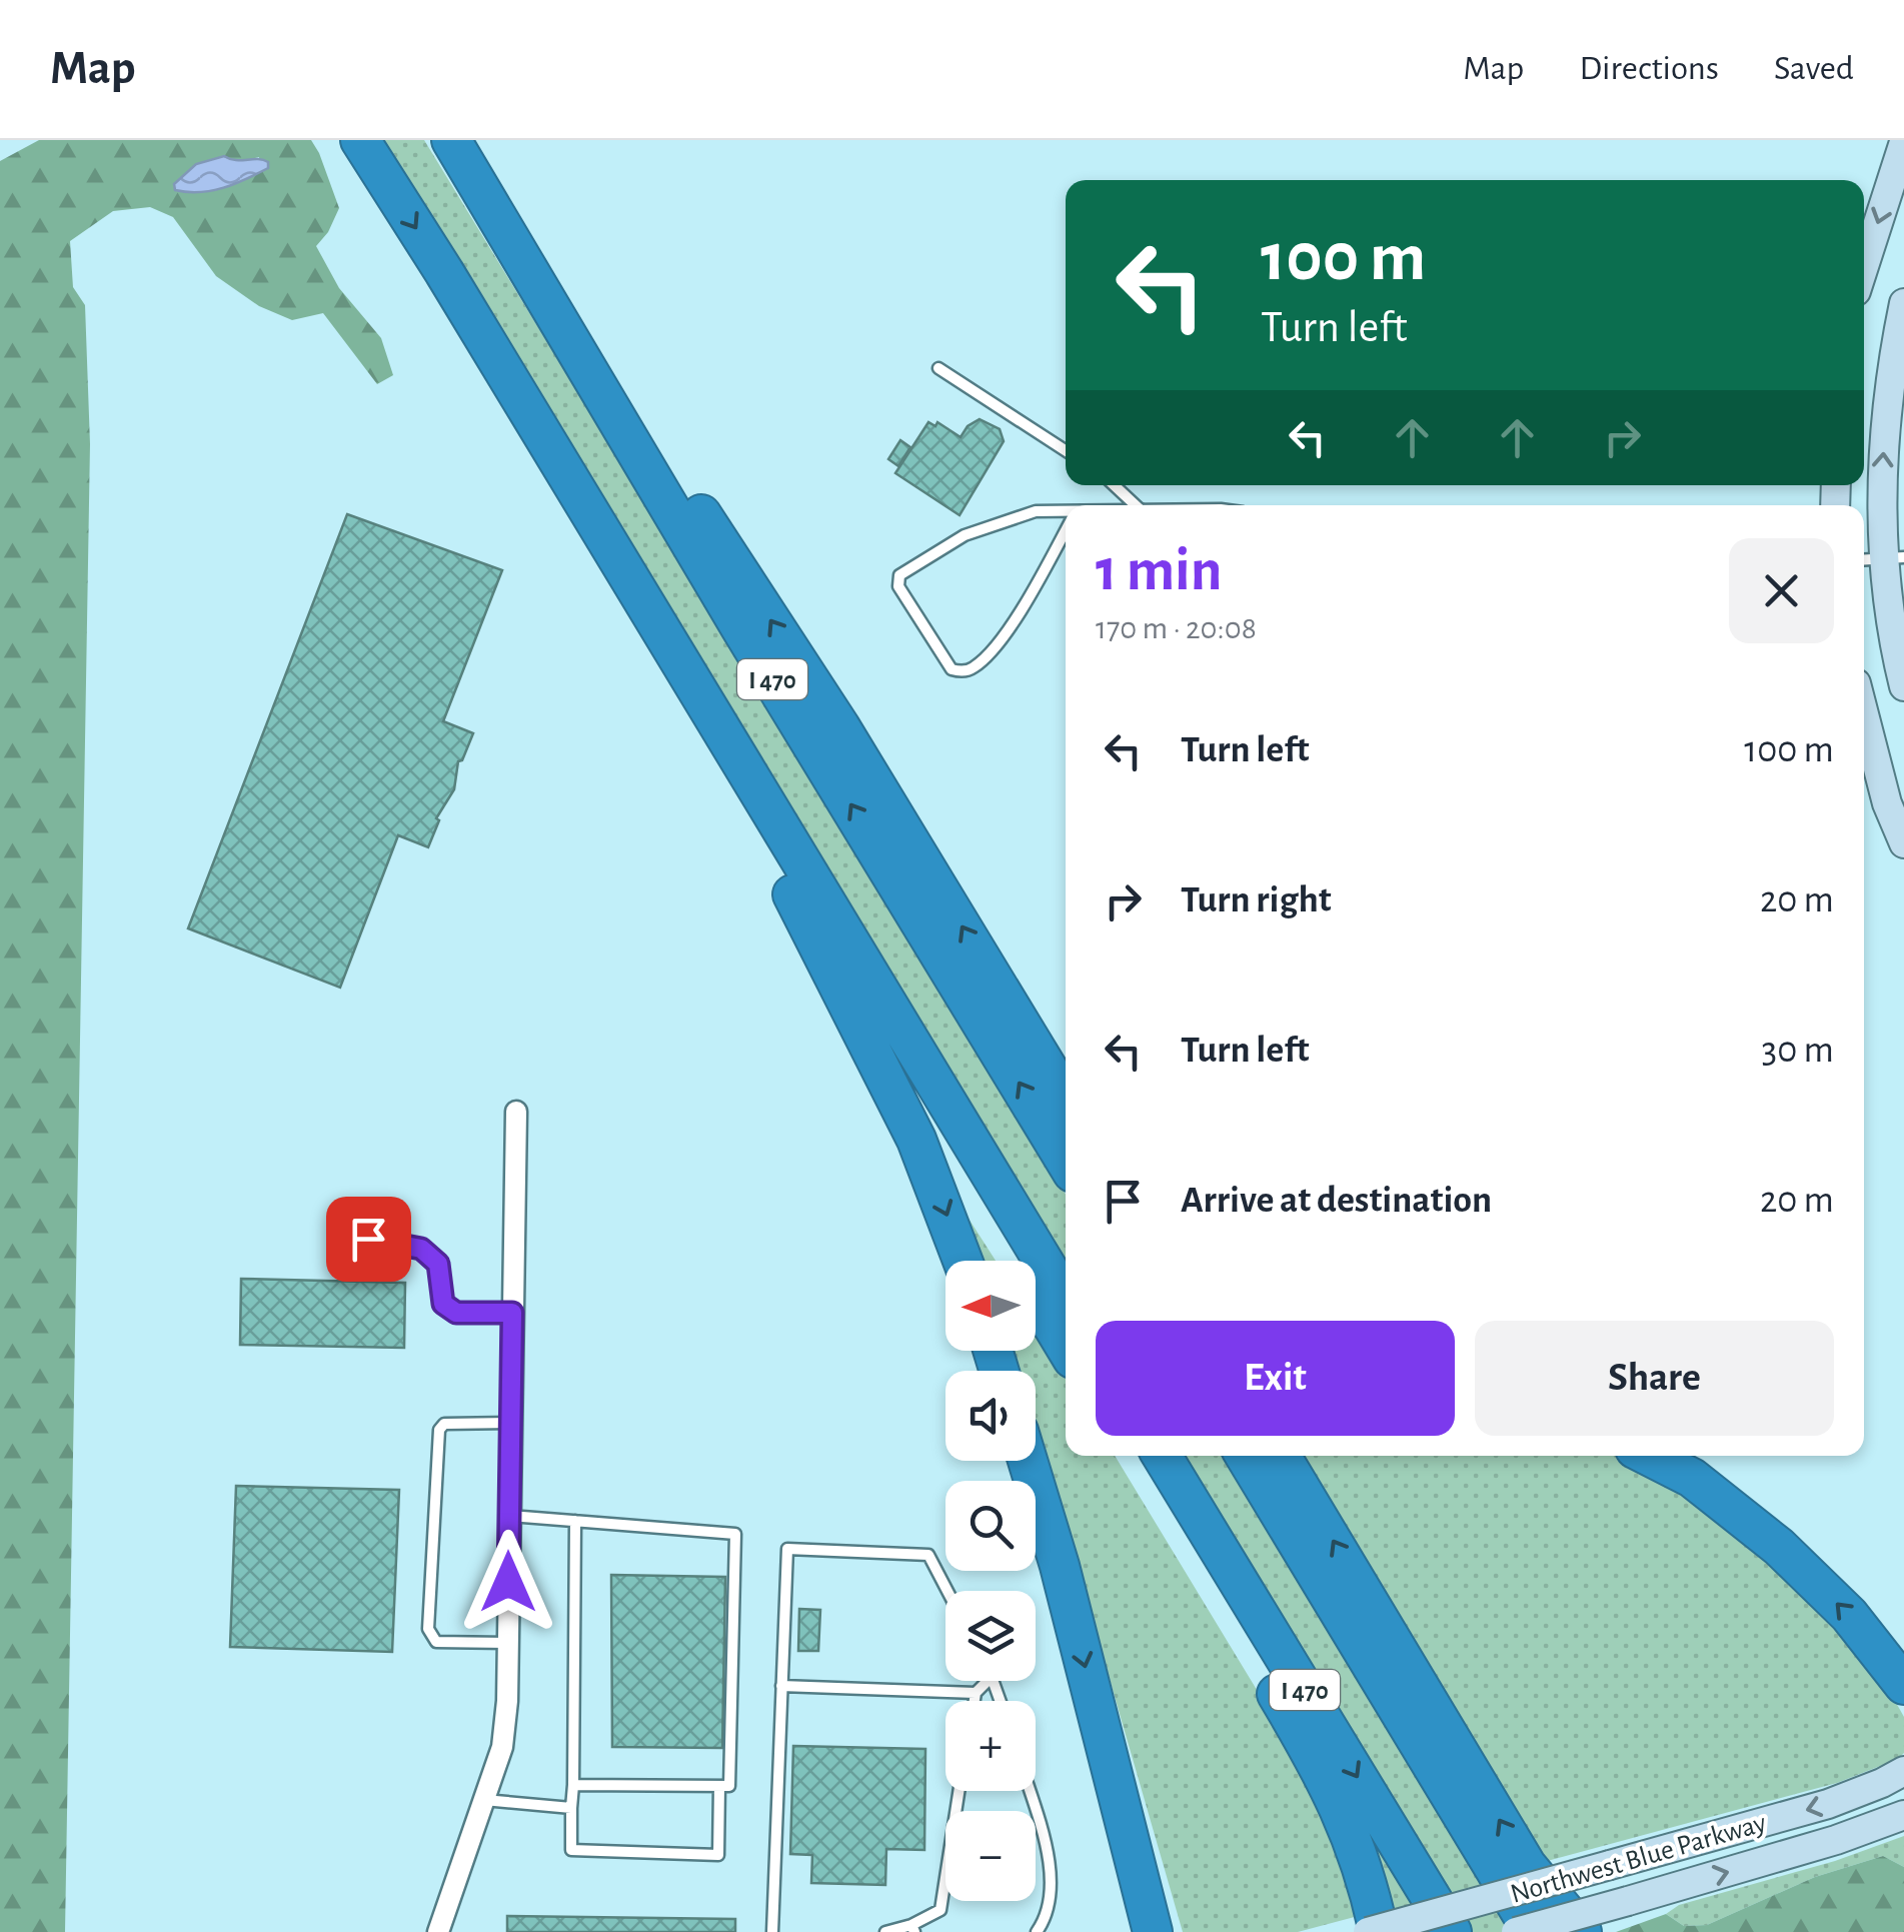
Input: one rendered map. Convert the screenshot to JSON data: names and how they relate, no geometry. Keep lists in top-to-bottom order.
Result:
{
  "streets": {
    "highway": ["I 470"],
    "street": ["Northwest Blue Parkway"]
  },
  "north": "left",
  "page": {
    "header": "Map",
    "nav": ["Map", "Directions", "Saved"],
    "turn": ["100 m", "Turn left"],
    "heading": ["1 min", "170 m · 20:08"],
    "list": [
      {
        "name": "Turn left",
        "value": "100 m"
      },
      {
        "name": "Turn right",
        "value": "20 m"
      },
      {
        "name": "Turn left",
        "value": "30 m"
      },
      {
        "name": "Arrive at destination",
        "value": "20 m"
      }
    ],
    "map_buttons": ["+", "−"],
    "buttons": ["Exit", "Share"]
  }
}
